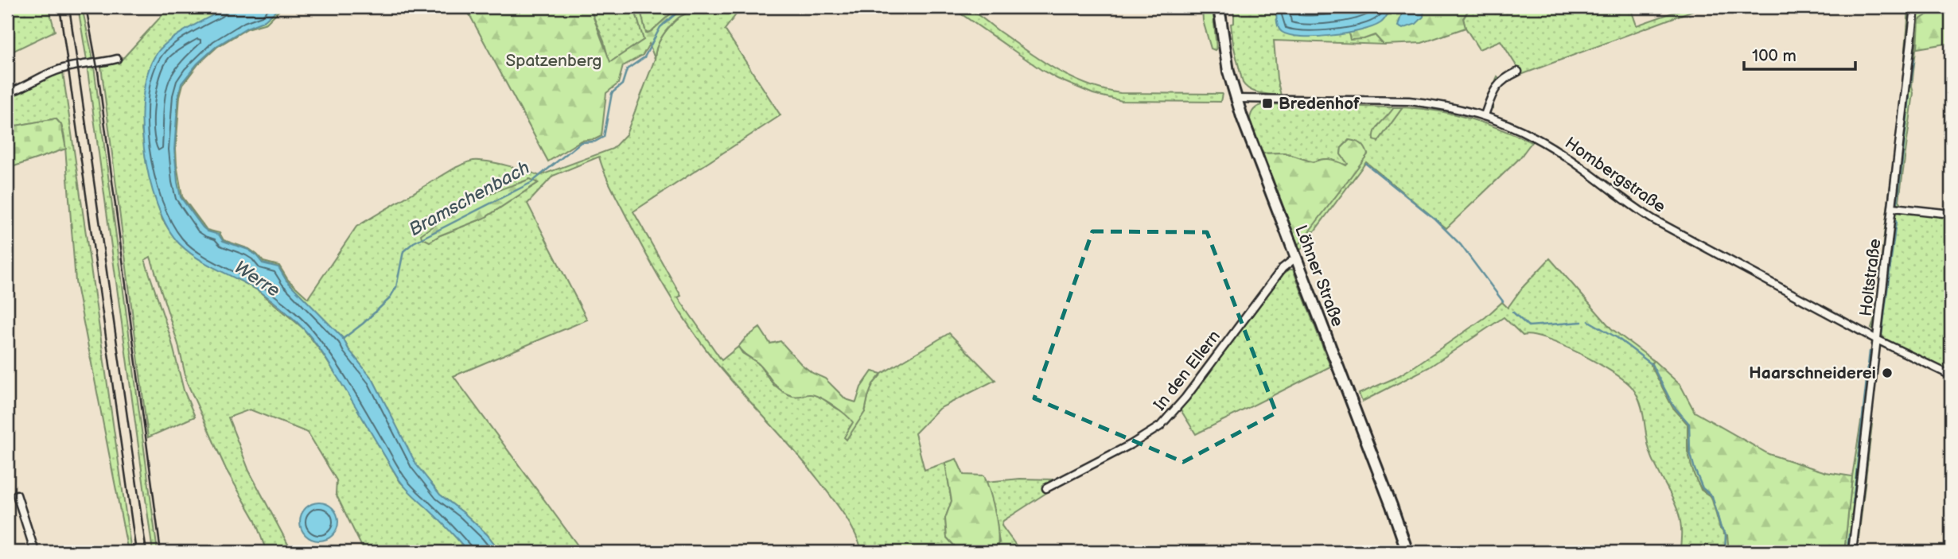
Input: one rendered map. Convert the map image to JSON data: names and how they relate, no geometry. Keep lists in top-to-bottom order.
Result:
{
  "streets": {
    "main road": ["Löhner Straße"],
    "street": ["Hombergstraße", "Holtstraße", "In den Ellern"]
  },
  "crossings": [
    ["Hombergstraße", "Löhner Straße"],
    ["Hombergstraße", "Holtstraße"],
    ["Löhner Straße", "In den Ellern"]
  ],
  "water": ["Bramschenbach", "Werre"],
  "parks": ["Spatzenberg"],
  "places": {
    "transit": ["Bredenhof"],
    "other": ["Haarschneiderei"]
  },
  "scale_bar": "100 m"
}
